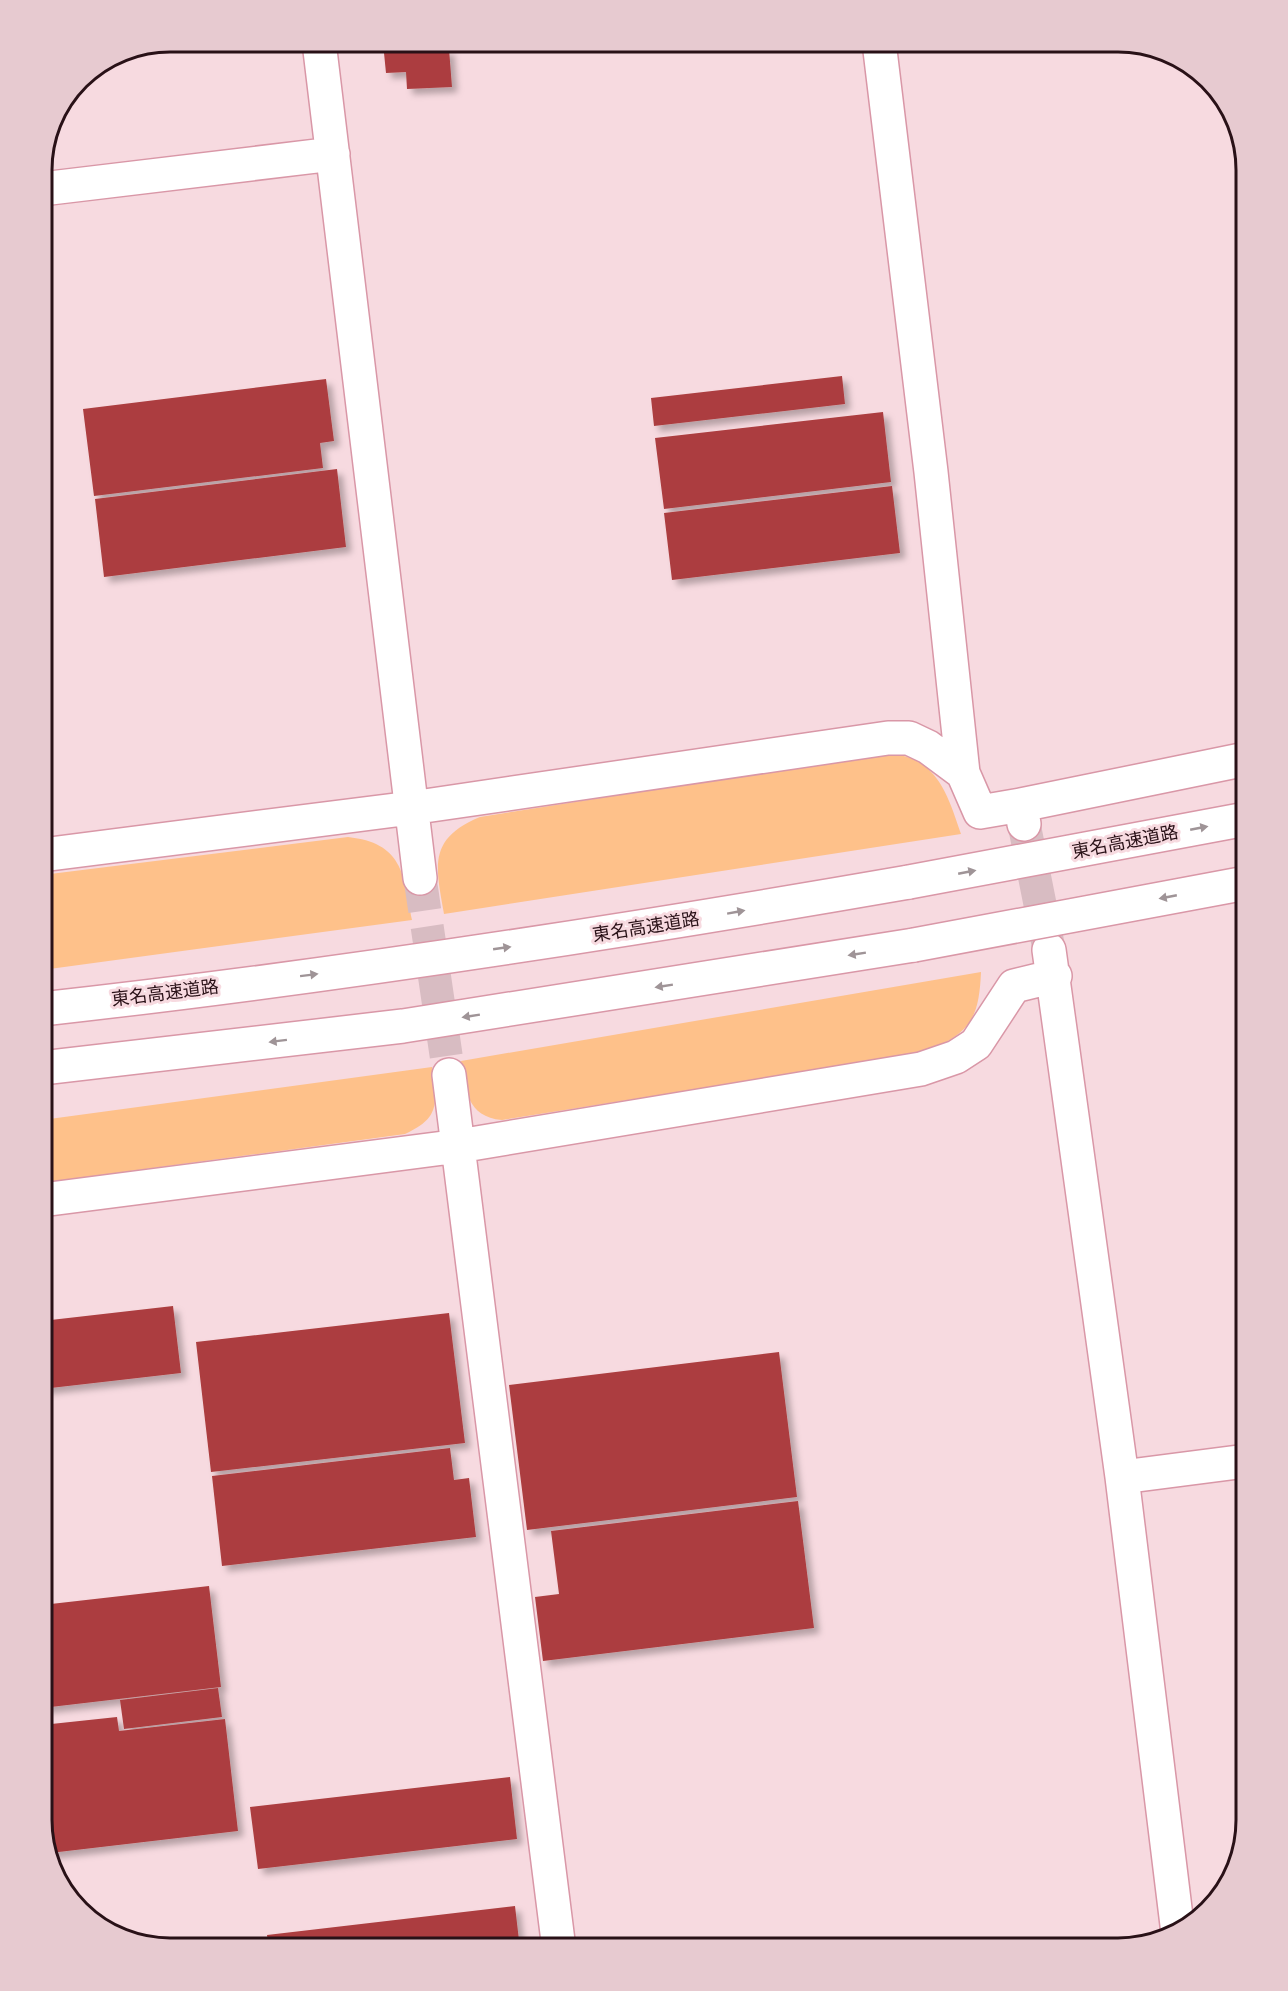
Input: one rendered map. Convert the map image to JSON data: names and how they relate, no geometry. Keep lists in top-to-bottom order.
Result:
{
  "streets": {
    "main road": ["東名高速道路"]
  }
}
